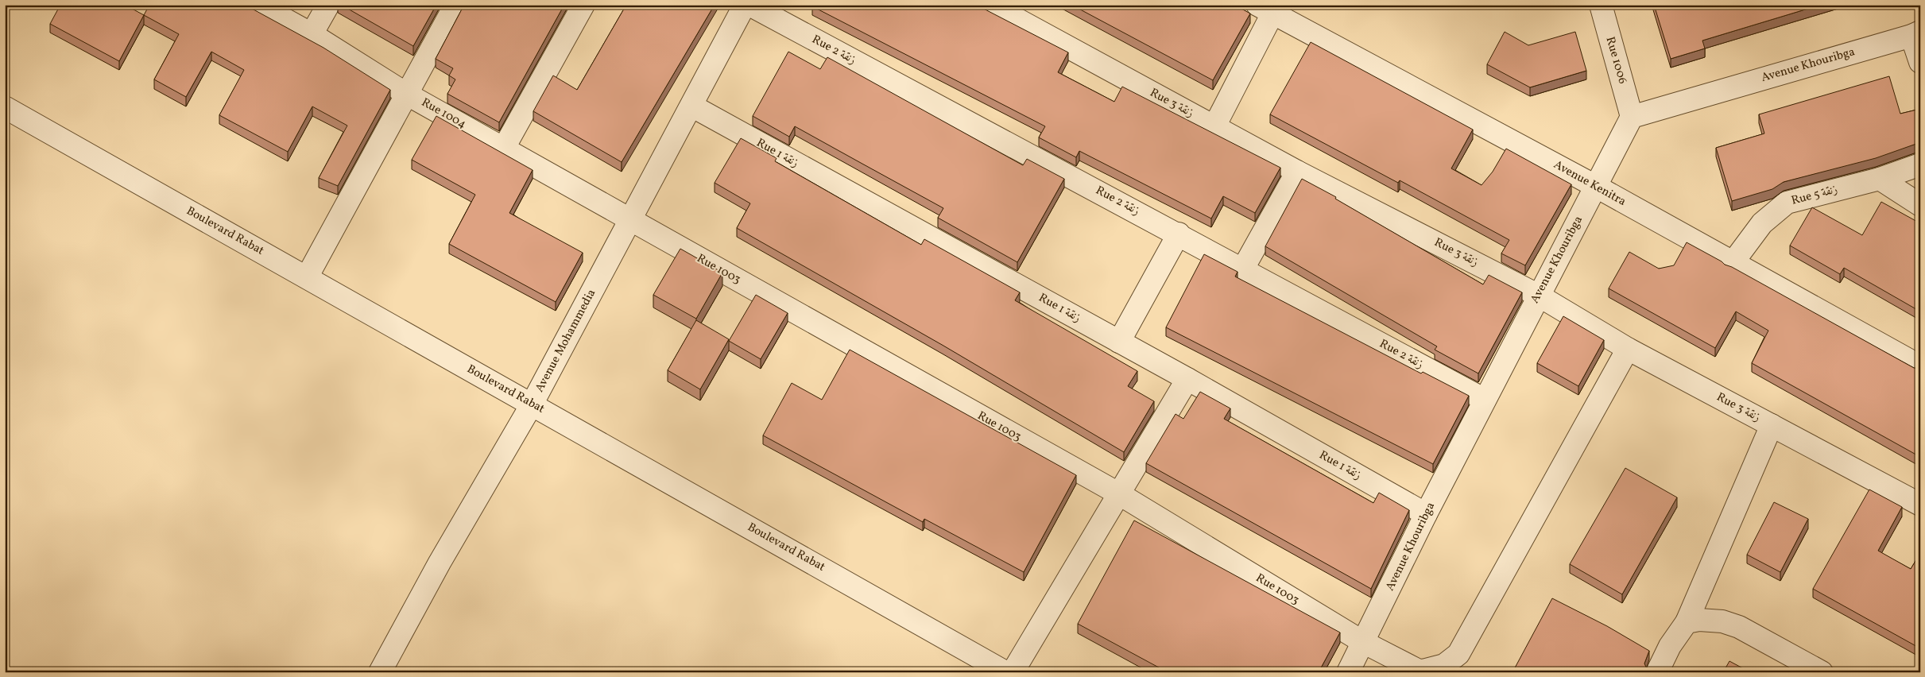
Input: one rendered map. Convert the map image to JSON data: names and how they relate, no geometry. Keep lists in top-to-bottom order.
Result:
{
  "streets": {
    "street": [
      "Rue 2 زنقة",
      "Rue 1006",
      "Avenue Khouribga",
      "Rue 3 زنقة",
      "Rue 1004",
      "Rue 1 زنقة",
      "Avenue Kenitra",
      "Rue 5 زنقة",
      "Boulevard Rabat",
      "Rue 1003",
      "Avenue Mohammedia"
    ]
  },
  "crossings": [
    ["Rue 2 زنقة", "Avenue Khouribga"],
    ["Rue 1006", "Avenue Khouribga"],
    ["Avenue Khouribga", "Rue 3 زنقة"],
    ["Avenue Khouribga", "Rue 1 زنقة"],
    ["Avenue Khouribga", "Avenue Kenitra"],
    ["Avenue Khouribga", "Rue 1003"],
    ["Rue 3 زنقة", "Rue 1003"],
    ["Rue 1004", "Rue 1003"],
    ["Rue 1004", "Avenue Mohammedia"],
    ["Rue 1 زنقة", "Avenue Mohammedia"],
    ["Avenue Kenitra", "Rue 5 زنقة"],
    ["Boulevard Rabat", "Avenue Mohammedia"],
    ["Rue 1003", "Avenue Mohammedia"]
  ]
}
